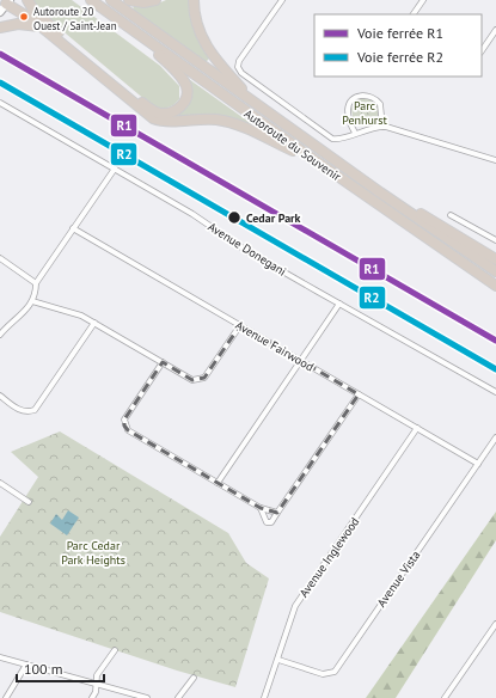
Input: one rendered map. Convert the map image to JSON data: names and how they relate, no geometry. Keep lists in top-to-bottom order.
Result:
{
  "streets": {
    "highway": ["Autoroute du Souvenir"],
    "street": [
      "Avenue Donegani",
      "Avenue Fairwood",
      "Avenue Inglewood",
      "Avenue Vista"
    ]
  },
  "crossings": [
    ["Avenue Fairwood", "Avenue Inglewood"],
    ["Avenue Fairwood", "Avenue Vista"],
    ["Avenue Inglewood", "Avenue Vista"]
  ],
  "parks": ["Parc Penhurst", "Parc Cedar Park Heights"],
  "places": ["Autoroute 20 Ouest / Saint-Jean", "Cedar Park"],
  "lines": ["rail line R1", "rail line R2"],
  "legend": ["Voie ferrée R1", "Voie ferrée R2"],
  "scale_bar": "100 m"
}
